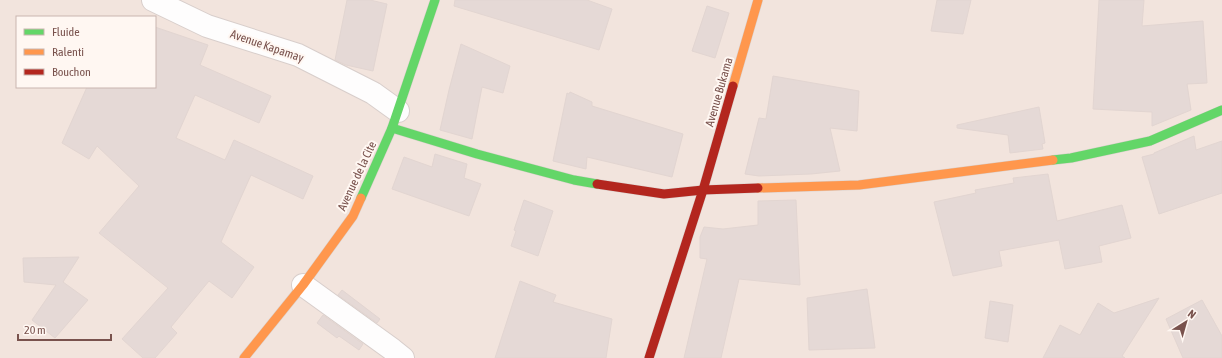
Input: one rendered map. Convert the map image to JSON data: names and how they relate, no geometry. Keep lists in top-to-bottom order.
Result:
{
  "streets": {
    "street": ["Avenue Kapamay", "Avenue Bukama", "Avenue de la Cite"]
  },
  "crossings": [
    ["Avenue Kapamay", "Avenue de la Cite"]
  ],
  "legend": ["Fluide", "Ralenti", "Bouchon"],
  "scale_bar": "20 m",
  "north": "top right"
}
